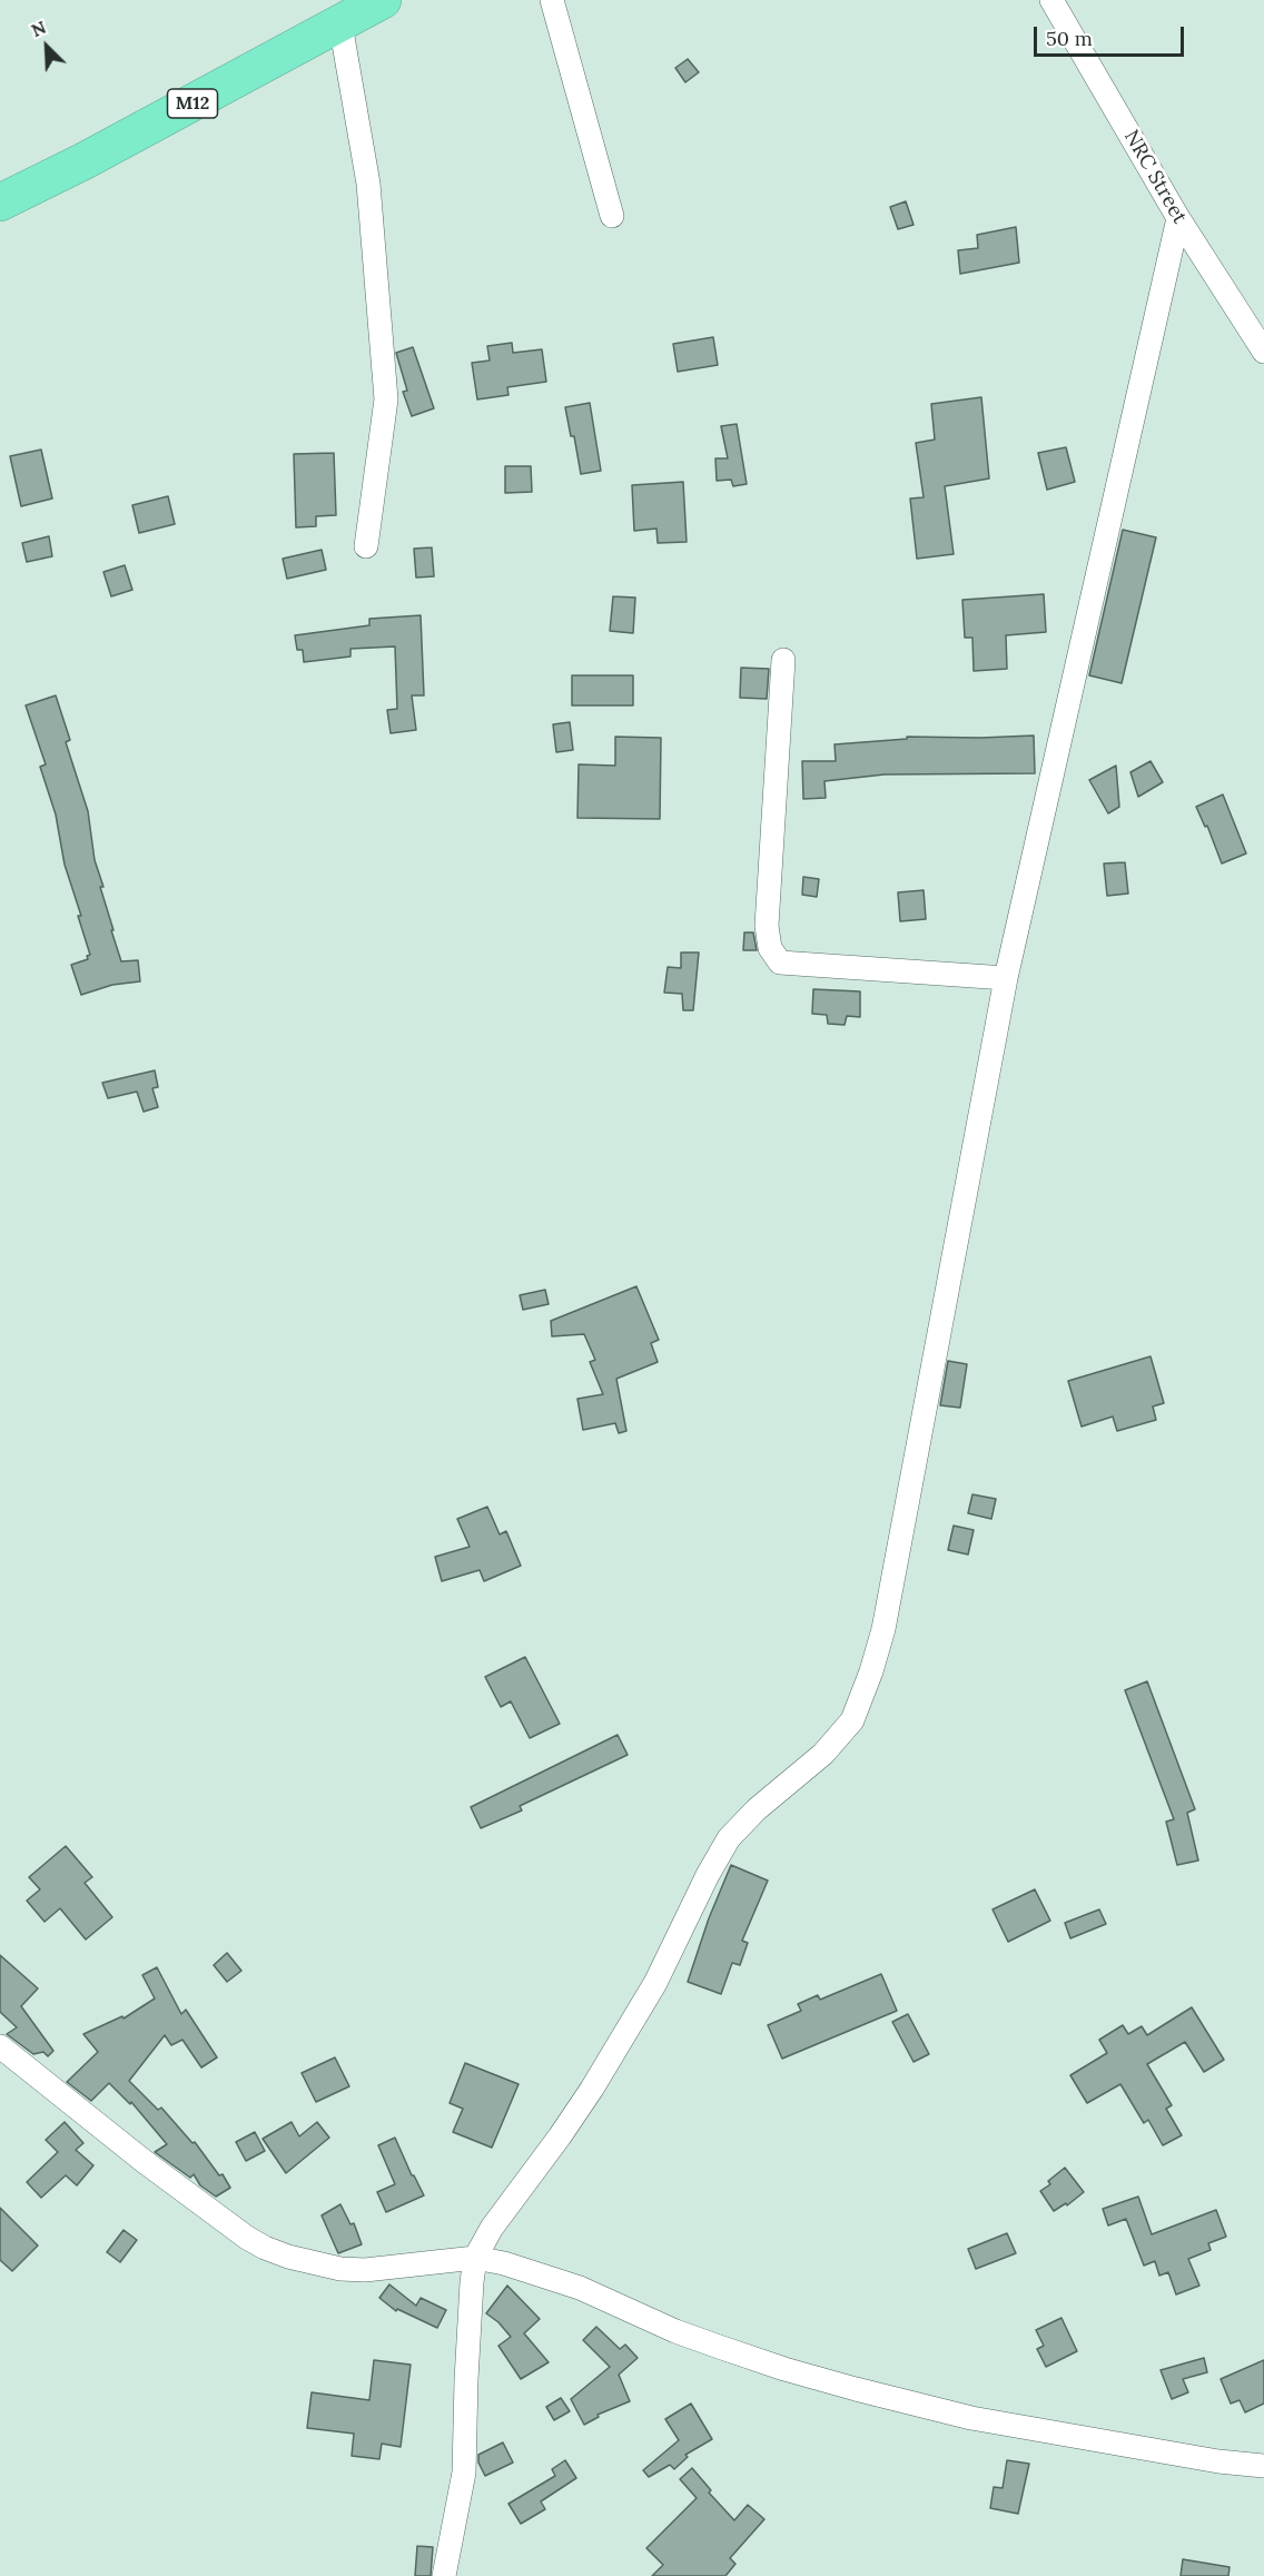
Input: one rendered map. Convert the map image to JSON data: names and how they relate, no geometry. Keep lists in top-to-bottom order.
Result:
{
  "streets": {
    "highway": ["M12"],
    "street": ["NRC Street"]
  },
  "scale_bar": "50 m",
  "north": "top left"
}
